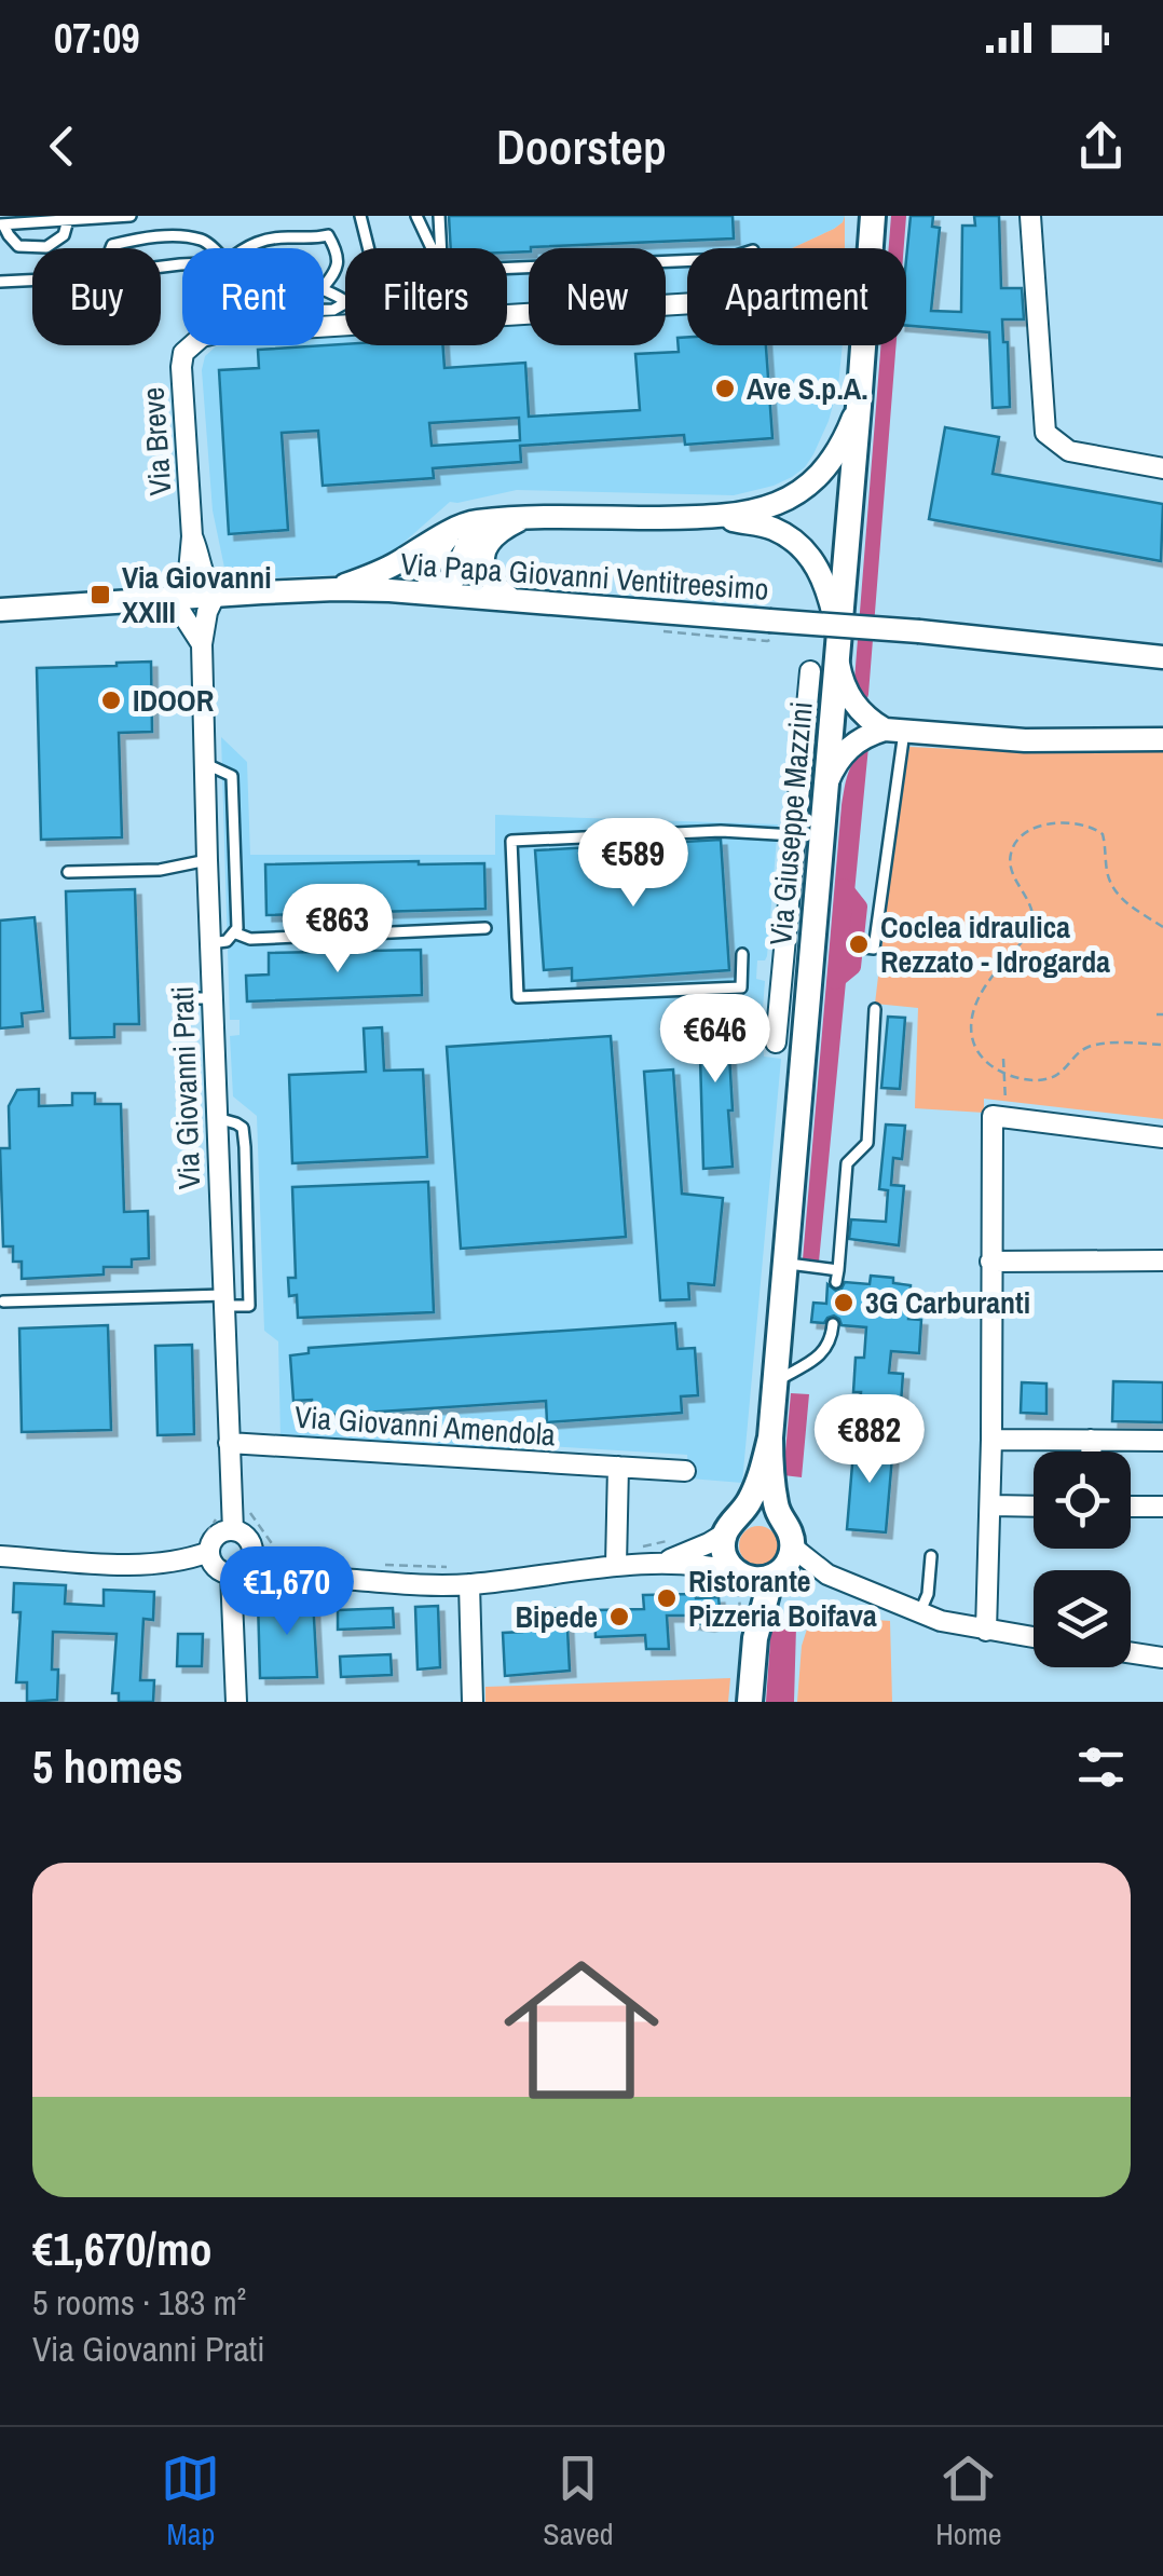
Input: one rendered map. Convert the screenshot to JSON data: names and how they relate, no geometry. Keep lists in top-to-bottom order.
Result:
{
  "streets": {
    "main road": ["Via Giuseppe Mazzini"],
    "street": [
      "Via Breve",
      "Via Papa Giovanni Ventitreesimo",
      "Via Giovanni Prati",
      "Via Giovanni Amendola"
    ]
  },
  "crossings": [
    ["Via Papa Giovanni Ventitreesimo", "Via Giovanni Prati"],
    ["Via Giovanni Prati", "Via Giovanni Amendola"]
  ],
  "places": {
    "other": [
      "Ave S.p.A.",
      "IDOOR",
      "Coclea idraulica Rezzato - Idrogarda",
      "3G Carburanti",
      "Ristorante Pizzeria Boifava",
      "Bipede"
    ],
    "transit": ["Via Giovanni XXIII"]
  },
  "page": {
    "status": "07:09",
    "header": "Doorstep",
    "chip": [
      "Buy",
      "Rent",
      "Filters",
      "New",
      "Apartment"
    ],
    "price": [
      "€589",
      "€863",
      "€646",
      "€882",
      "€1,670"
    ],
    "heading": "5 homes",
    "list": [
      {
        "name": "€1,670/mo",
        "note": "5 rooms · 183 m² · Via Giovanni Prati"
      }
    ],
    "tabs": ["Map", "Saved", "Home"]
  }
}
